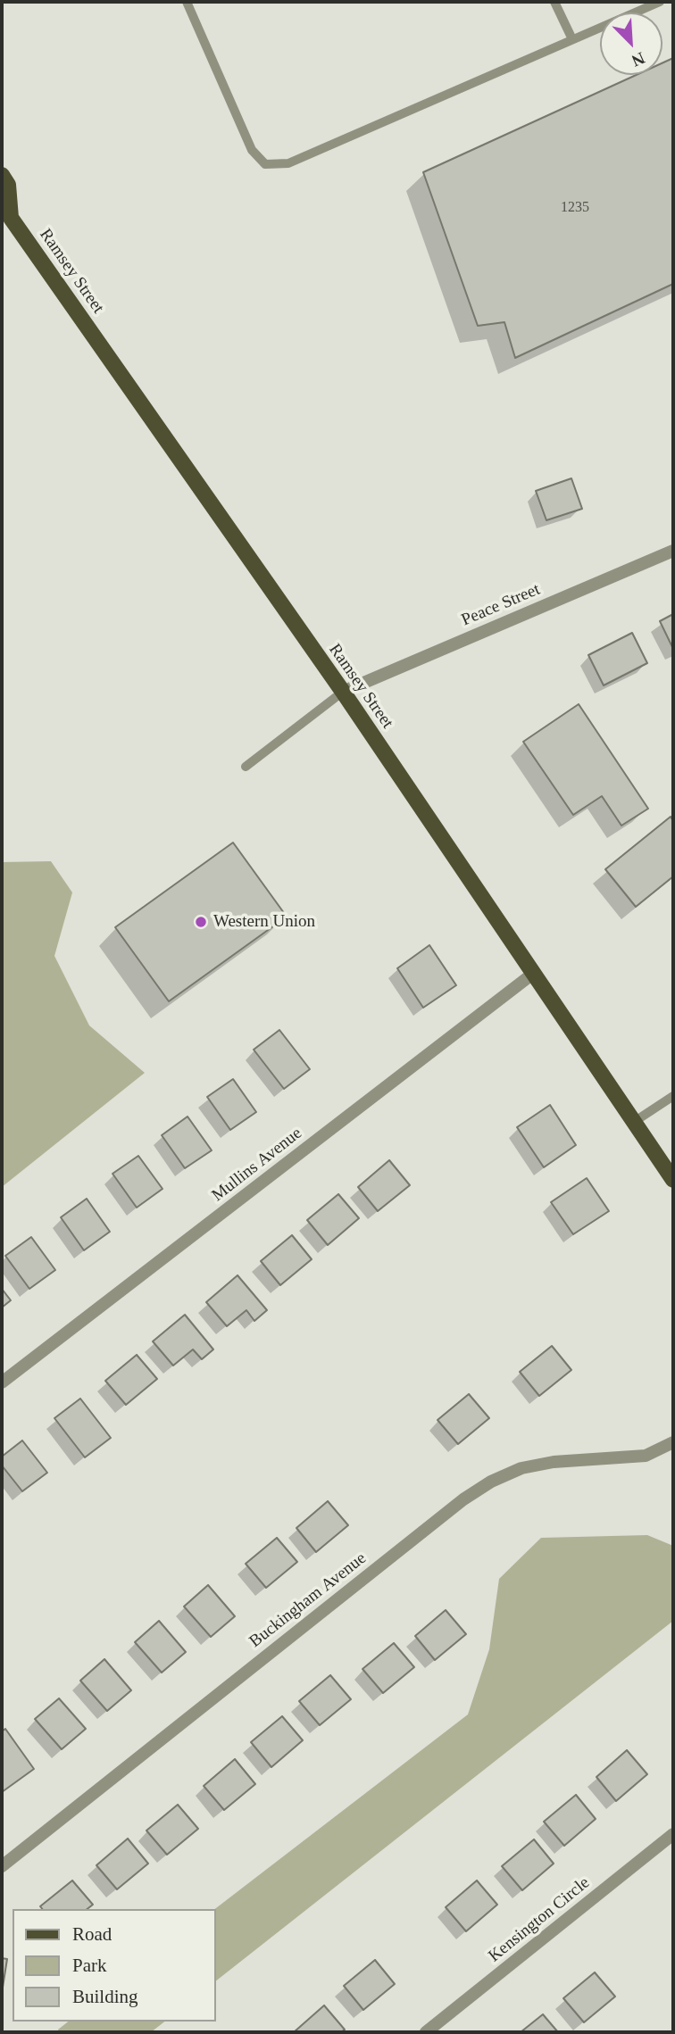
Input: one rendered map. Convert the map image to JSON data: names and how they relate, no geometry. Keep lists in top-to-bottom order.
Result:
{
  "streets": {
    "main road": ["Ramsey Street"],
    "street": [
      "Peace Street",
      "Mullins Avenue",
      "Buckingham Avenue",
      "Kensington Circle"
    ]
  },
  "crossings": [
    ["Ramsey Street", "Peace Street"],
    ["Ramsey Street", "Mullins Avenue"]
  ],
  "places": ["Western Union"],
  "house_numbers": ["1235"],
  "legend": ["Road", "Park", "Building"],
  "north": "bottom right"
}
